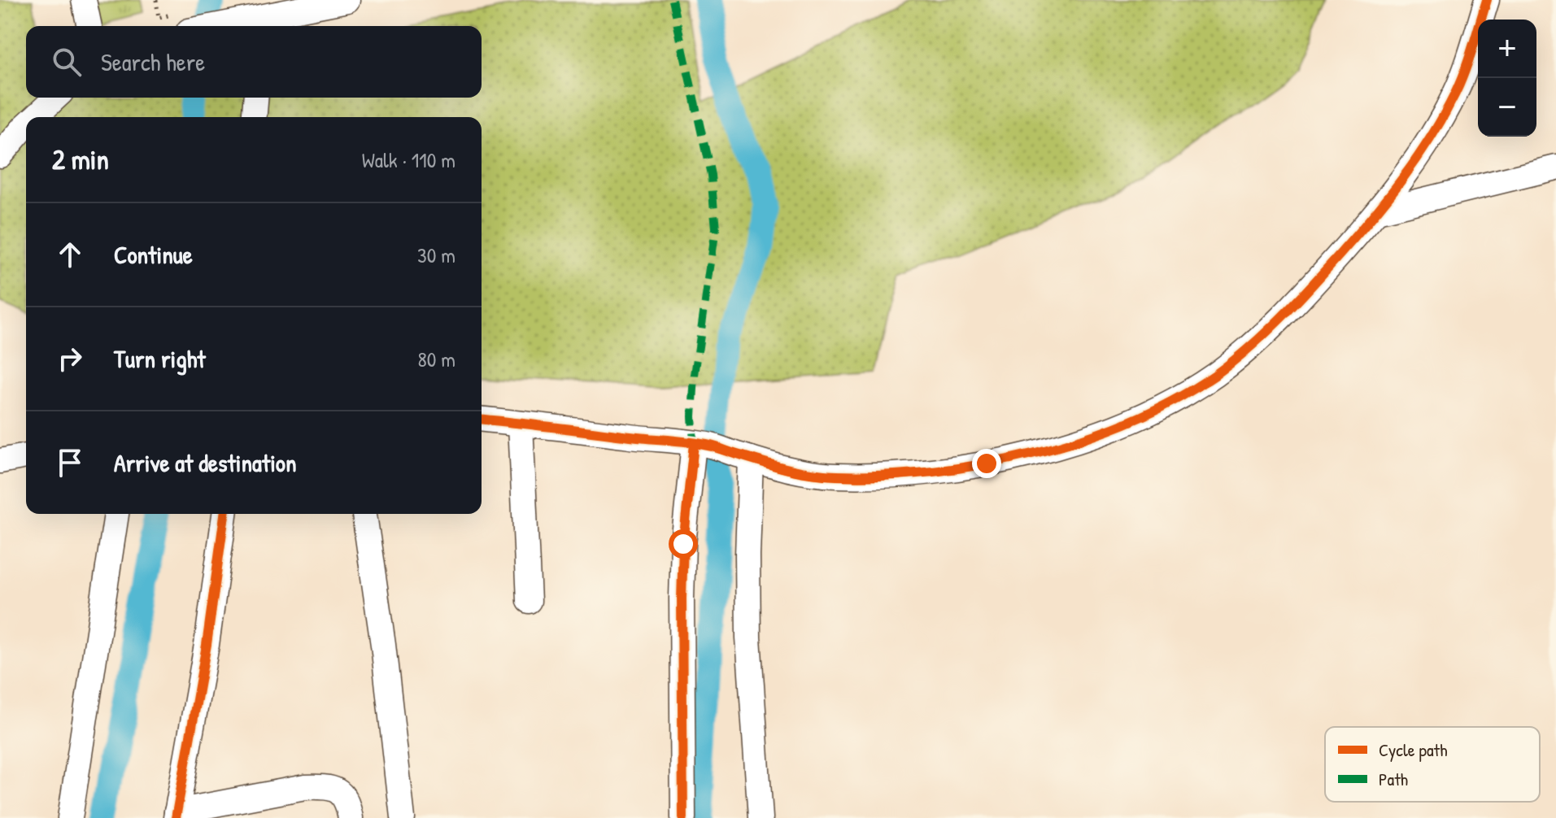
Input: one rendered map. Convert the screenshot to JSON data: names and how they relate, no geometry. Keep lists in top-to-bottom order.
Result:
{
  "legend": ["Cycle path", "Path"],
  "page": {
    "map_buttons": ["+", "−"],
    "search": "Search here",
    "heading": ["2 min", "Walk · 110 m"],
    "list": [
      ["Continue", "30 m"],
      ["Turn right", "80 m"],
      "Arrive at destination"
    ]
  }
}
